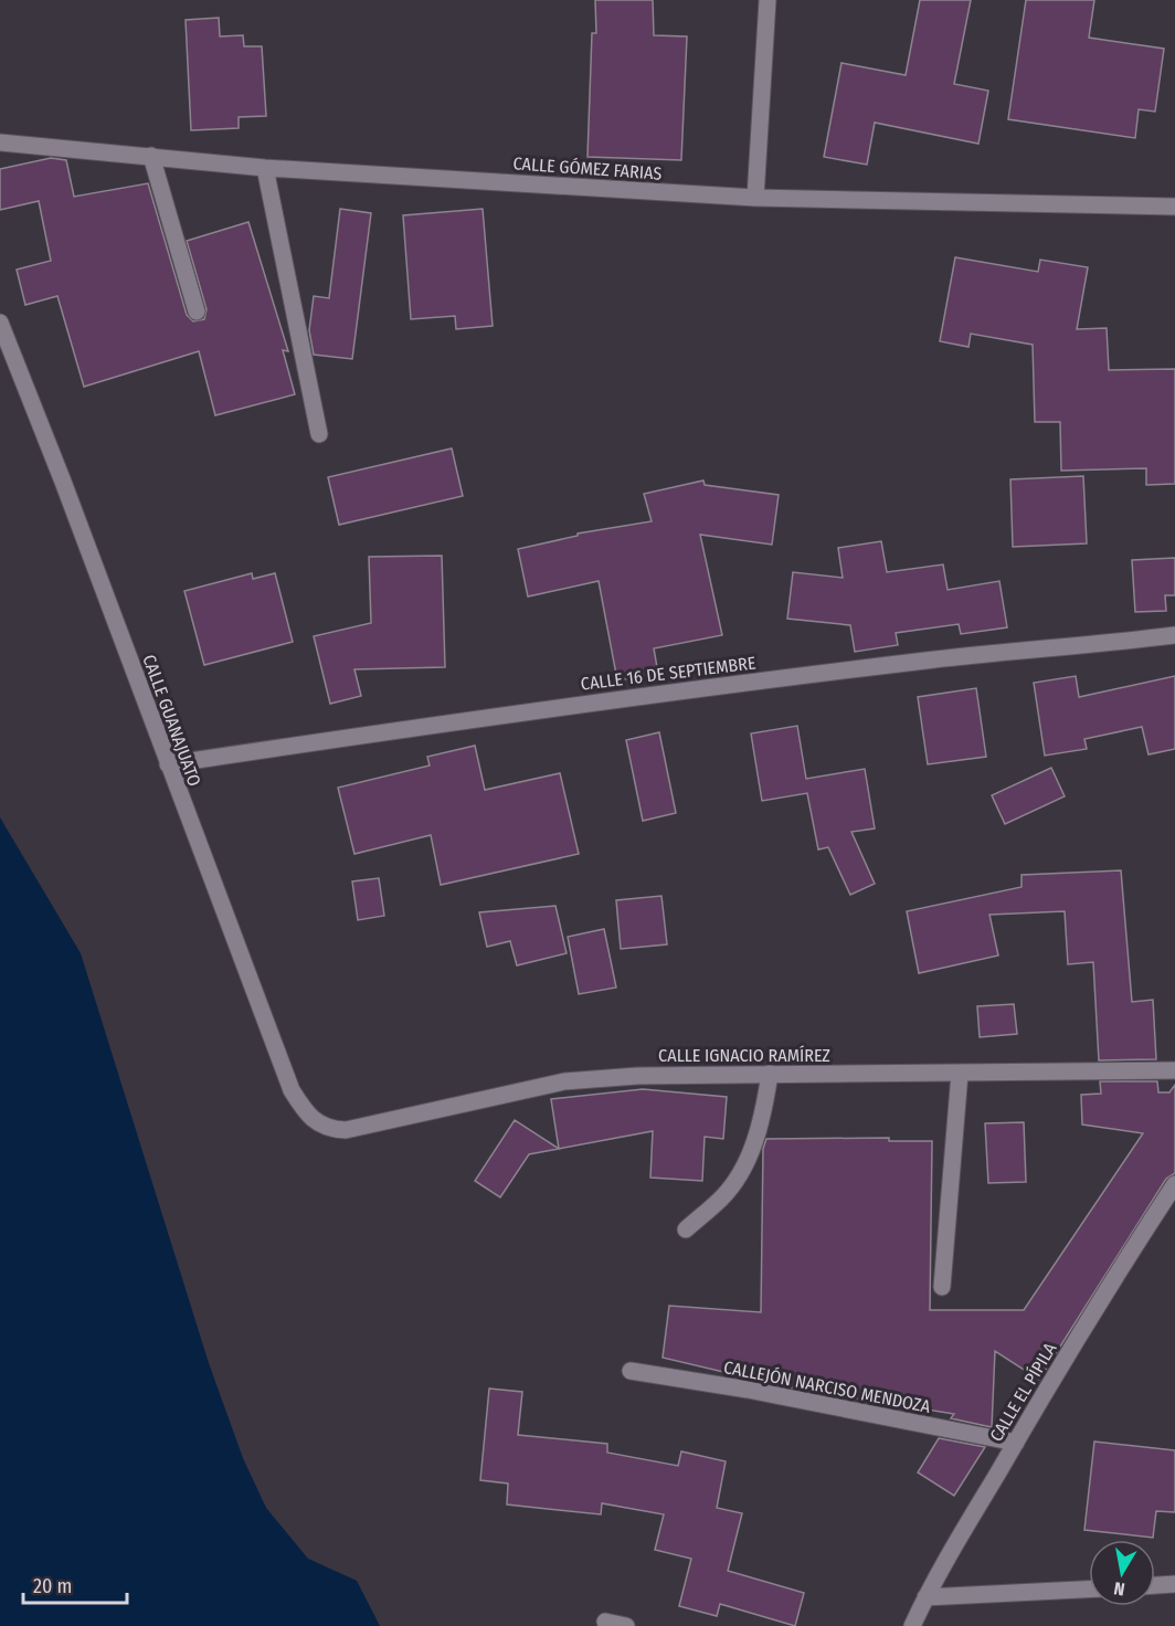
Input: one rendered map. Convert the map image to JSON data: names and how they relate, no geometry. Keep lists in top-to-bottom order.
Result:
{
  "streets": {
    "street": [
      "CALLE GÓMEZ FARIAS",
      "CALLE 16 DE SEPTIEMBRE",
      "CALLE GUANAJUATO",
      "CALLE IGNACIO RAMÍREZ",
      "CALLEJÓN NARCISO MENDOZA",
      "CALLE EL PÍPILA"
    ]
  },
  "crossings": [
    ["CALLE 16 DE SEPTIEMBRE", "CALLE GUANAJUATO"],
    ["CALLE GUANAJUATO", "CALLE IGNACIO RAMÍREZ"],
    ["CALLEJÓN NARCISO MENDOZA", "CALLE EL PÍPILA"]
  ],
  "scale_bar": "20 m",
  "north": "bottom"
}
